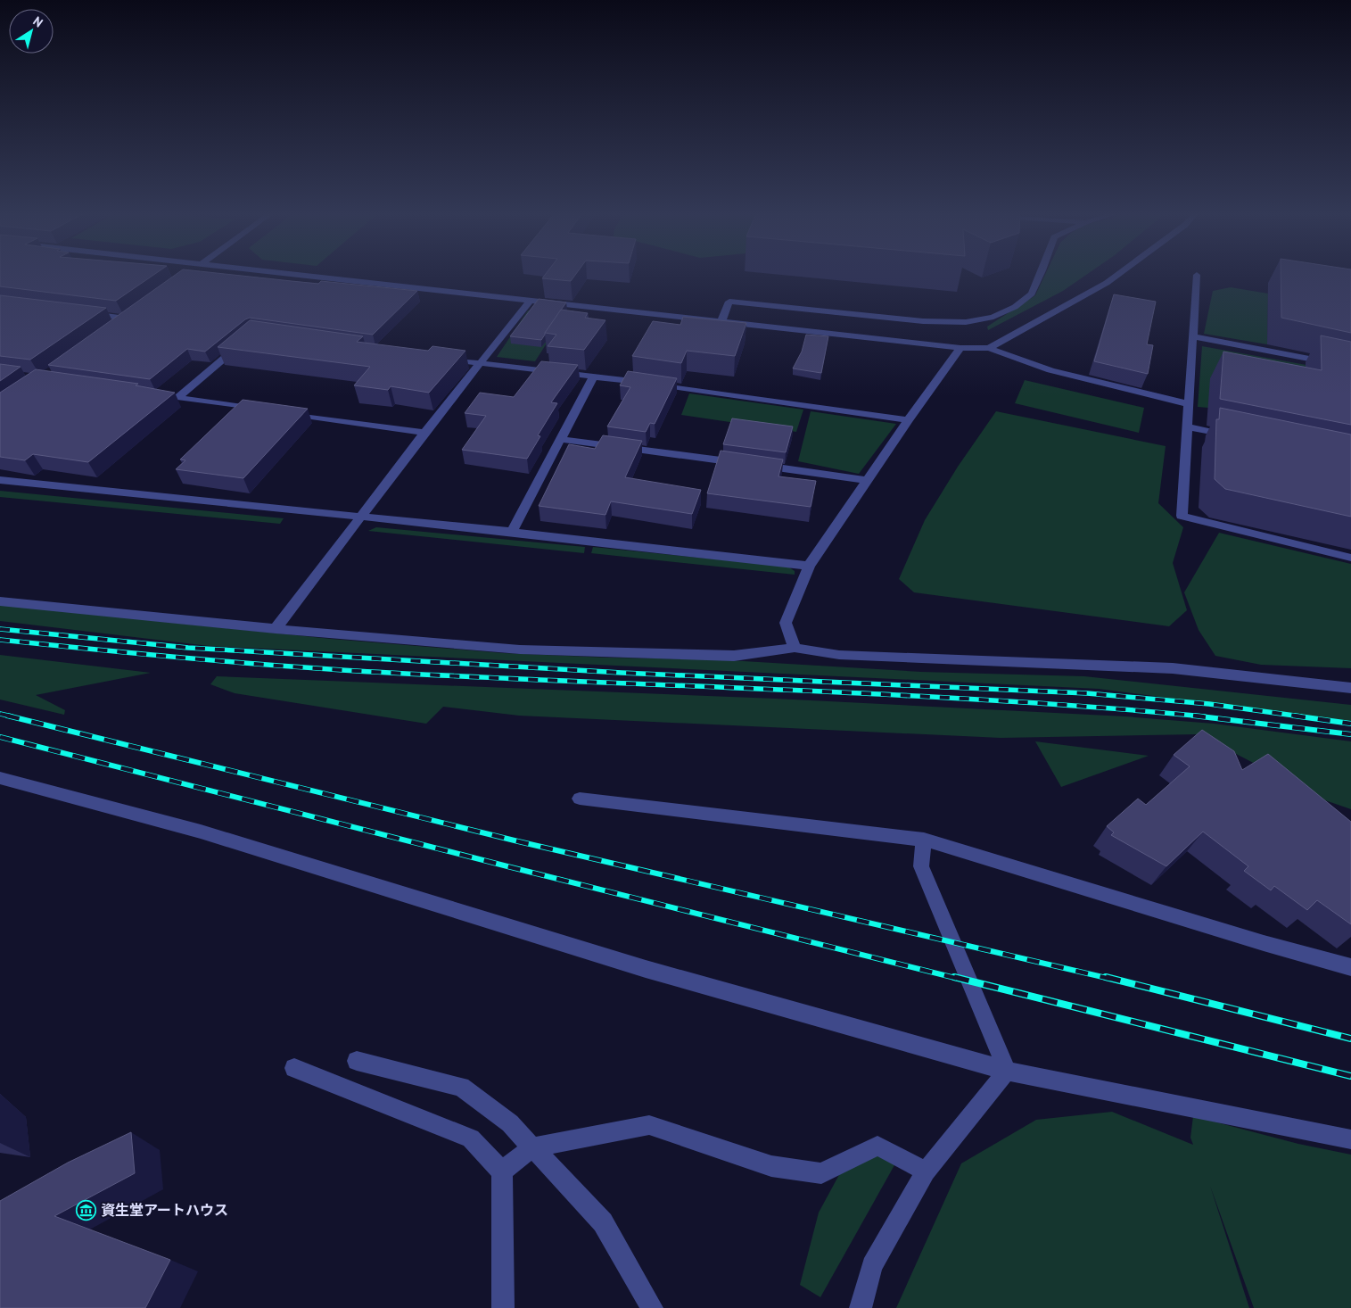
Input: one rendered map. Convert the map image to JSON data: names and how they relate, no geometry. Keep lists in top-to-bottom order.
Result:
{
  "places": {
    "museum": ["資生堂アートハウス"]
  },
  "north": "top right"
}
